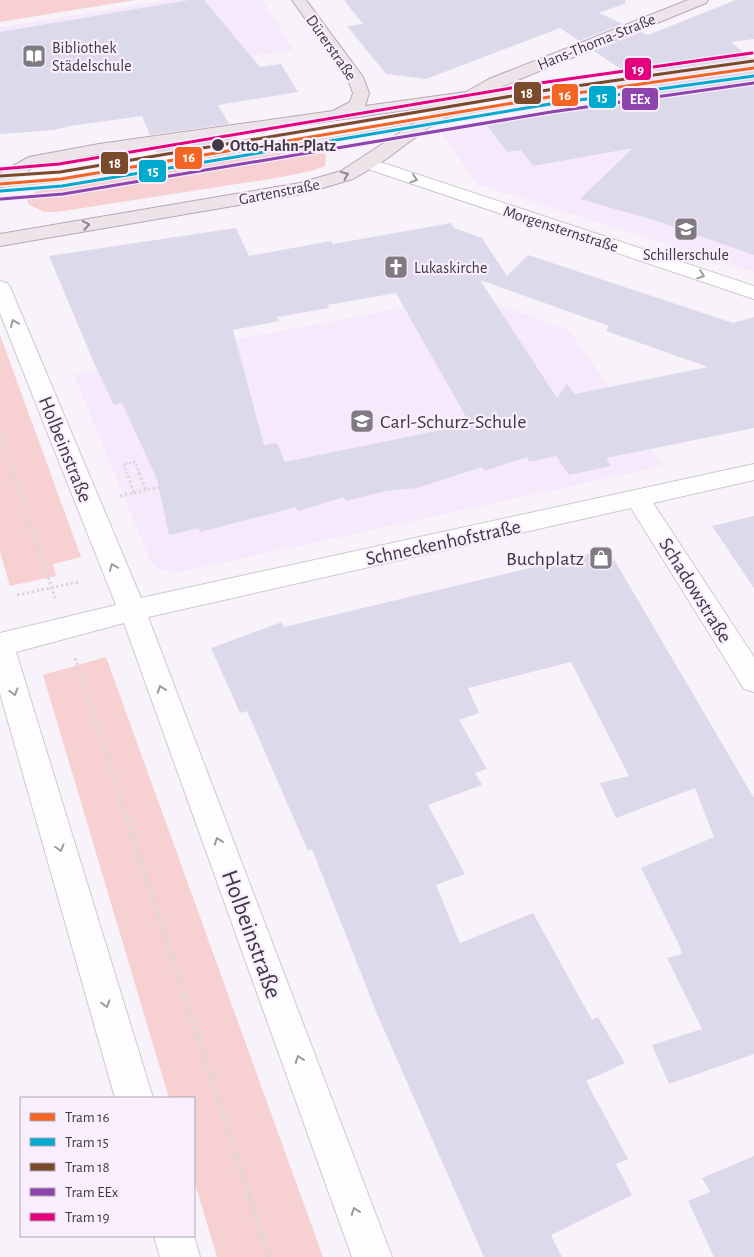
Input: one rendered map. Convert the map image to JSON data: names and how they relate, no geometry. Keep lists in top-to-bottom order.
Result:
{
  "streets": {
    "main road": ["Hans-Thoma-Straße", "Dürerstraße", "Gartenstraße"],
    "street": [
      "Morgensternstraße",
      "Holbeinstraße",
      "Schneckenhofstraße",
      "Schadowstraße"
    ]
  },
  "crossings": [
    ["Hans-Thoma-Straße", "Gartenstraße"],
    ["Dürerstraße", "Gartenstraße"],
    ["Gartenstraße", "Morgensternstraße"],
    ["Holbeinstraße", "Schneckenhofstraße"],
    ["Schneckenhofstraße", "Schadowstraße"]
  ],
  "one_way": ["Morgensternstraße"],
  "places": {
    "library": ["Bibliothek Städelschule"],
    "other": ["Otto-Hahn-Platz"],
    "school or university": ["Schillerschule", "Carl-Schurz-Schule"],
    "church": ["Lukaskirche"],
    "shop": ["Buchplatz"]
  },
  "lines": [
    "tram line 19",
    "tram line 18",
    "tram line 16",
    "tram line 15",
    "tram line EEx"
  ],
  "legend": [
    "Tram 16",
    "Tram 15",
    "Tram 18",
    "Tram EEx",
    "Tram 19"
  ]
}
